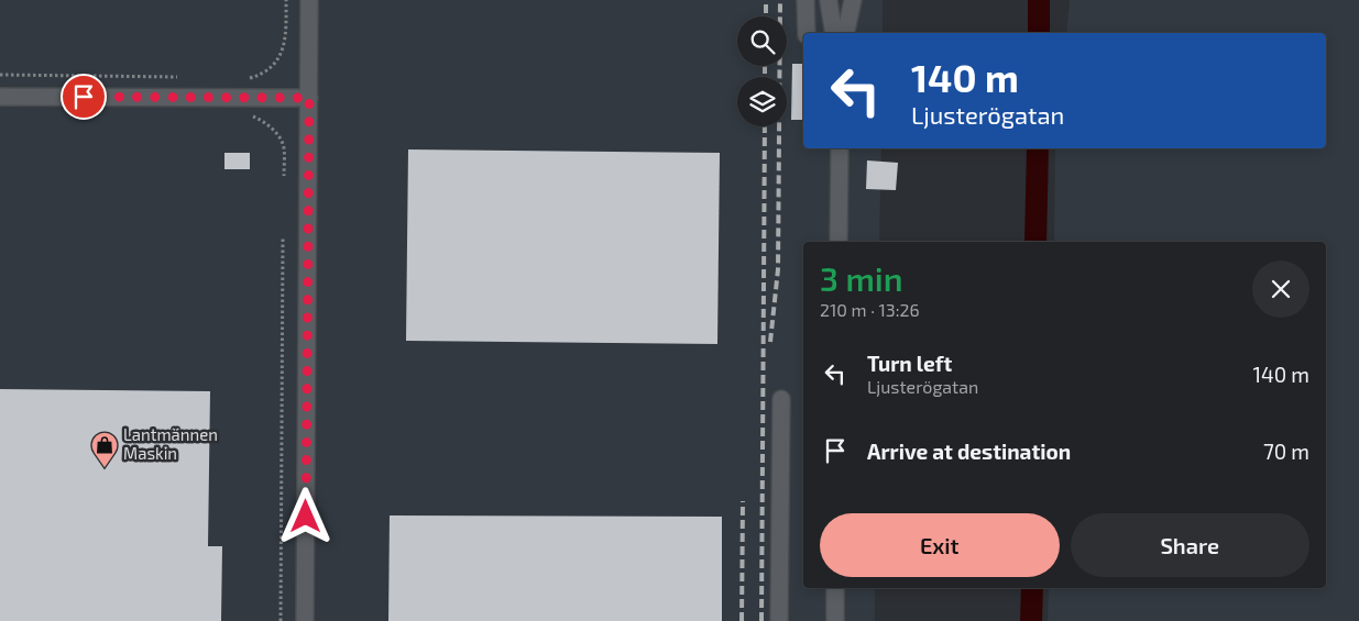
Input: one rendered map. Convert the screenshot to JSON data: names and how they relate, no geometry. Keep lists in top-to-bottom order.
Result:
{
  "places": {
    "shop": ["Lantmännen Maskin"]
  },
  "page": {
    "turn": ["140 m", "Ljusterögatan"],
    "heading": ["3 min", "210 m · 13:26"],
    "list": [
      {
        "name": "Turn left",
        "note": "Ljusterögatan",
        "value": "140 m"
      },
      {
        "name": "Arrive at destination",
        "value": "70 m"
      }
    ],
    "buttons": ["Exit", "Share"]
  }
}
